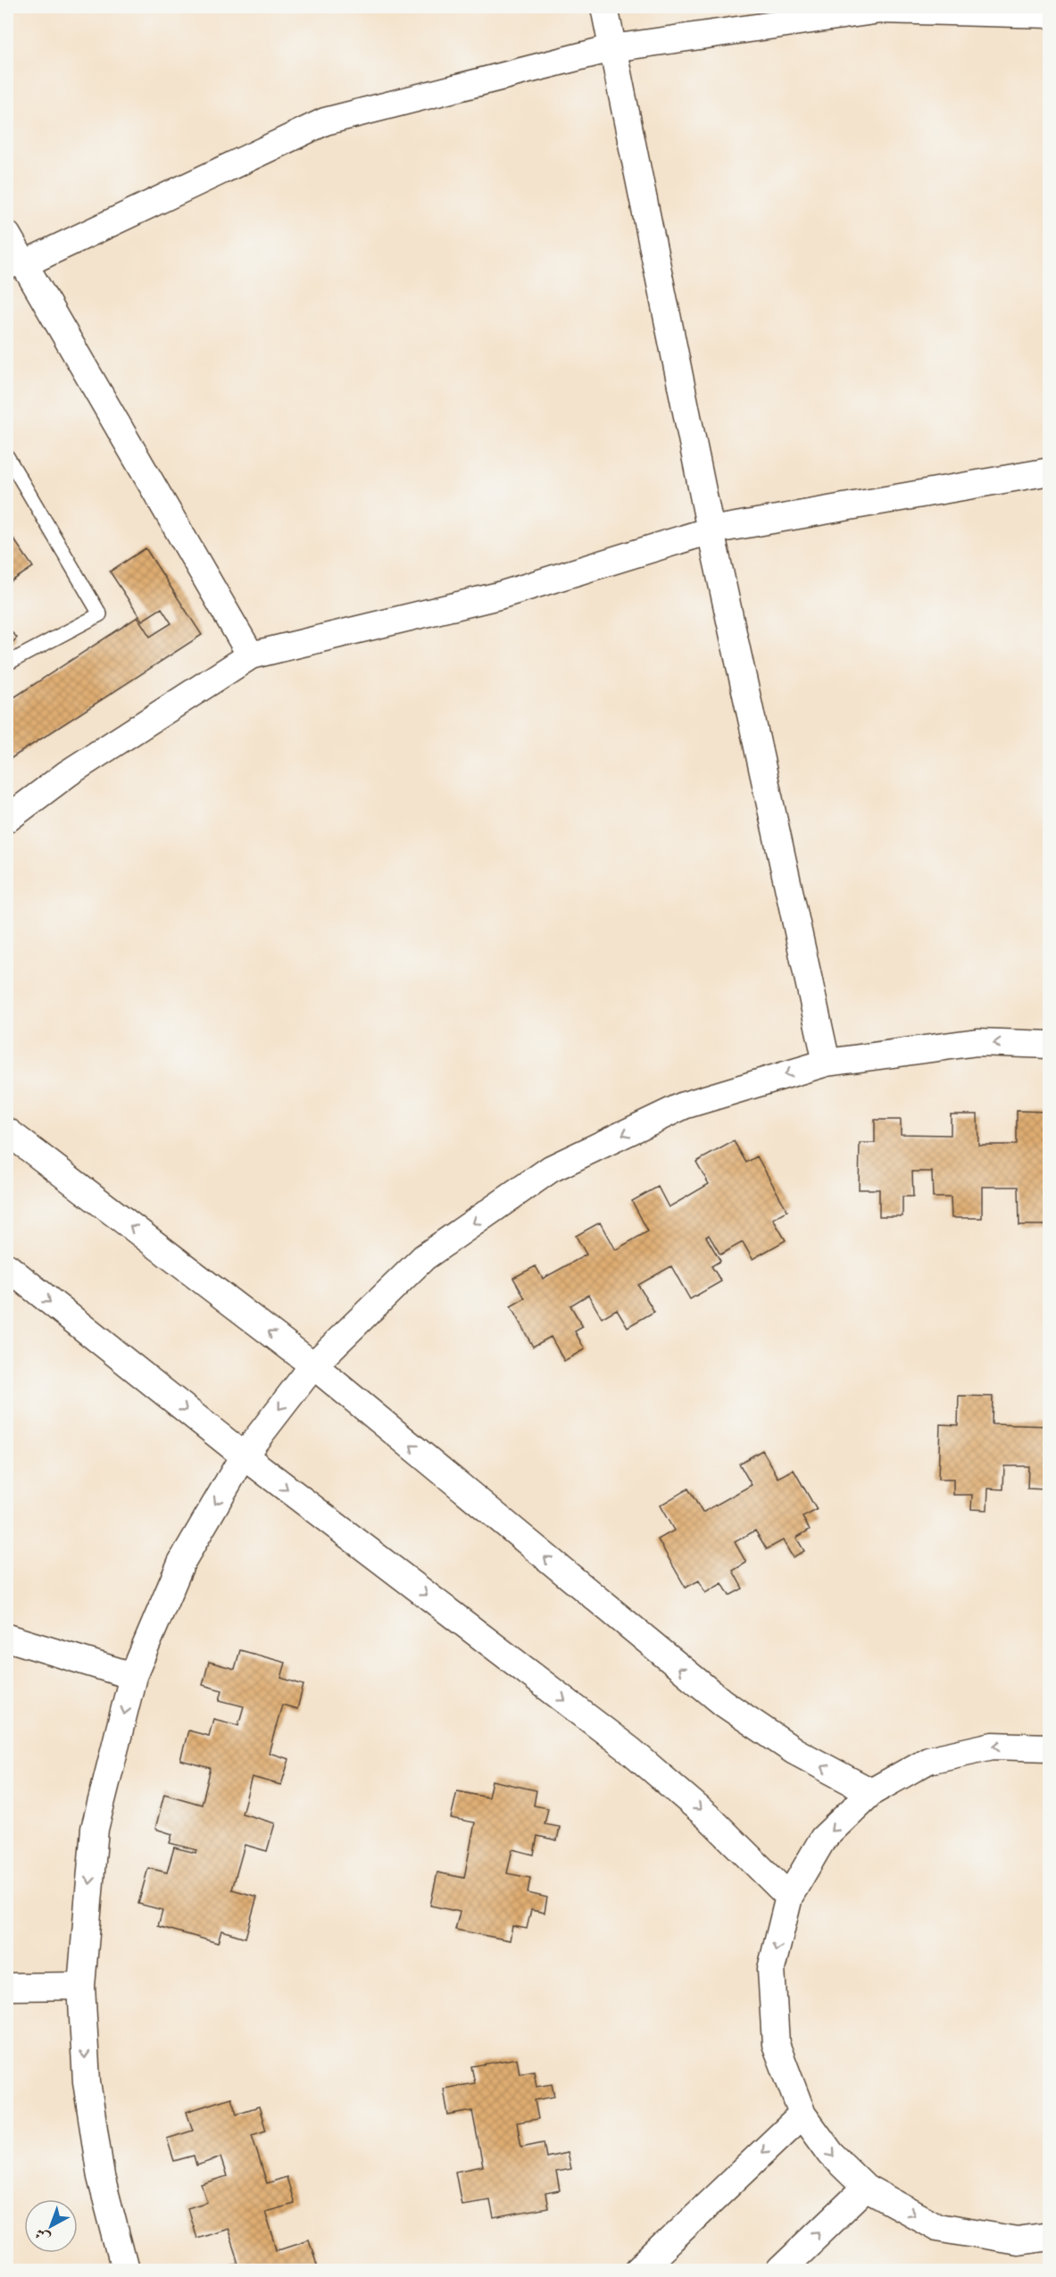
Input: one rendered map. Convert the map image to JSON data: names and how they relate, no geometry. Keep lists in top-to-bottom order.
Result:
{
  "north": "bottom left"
}
